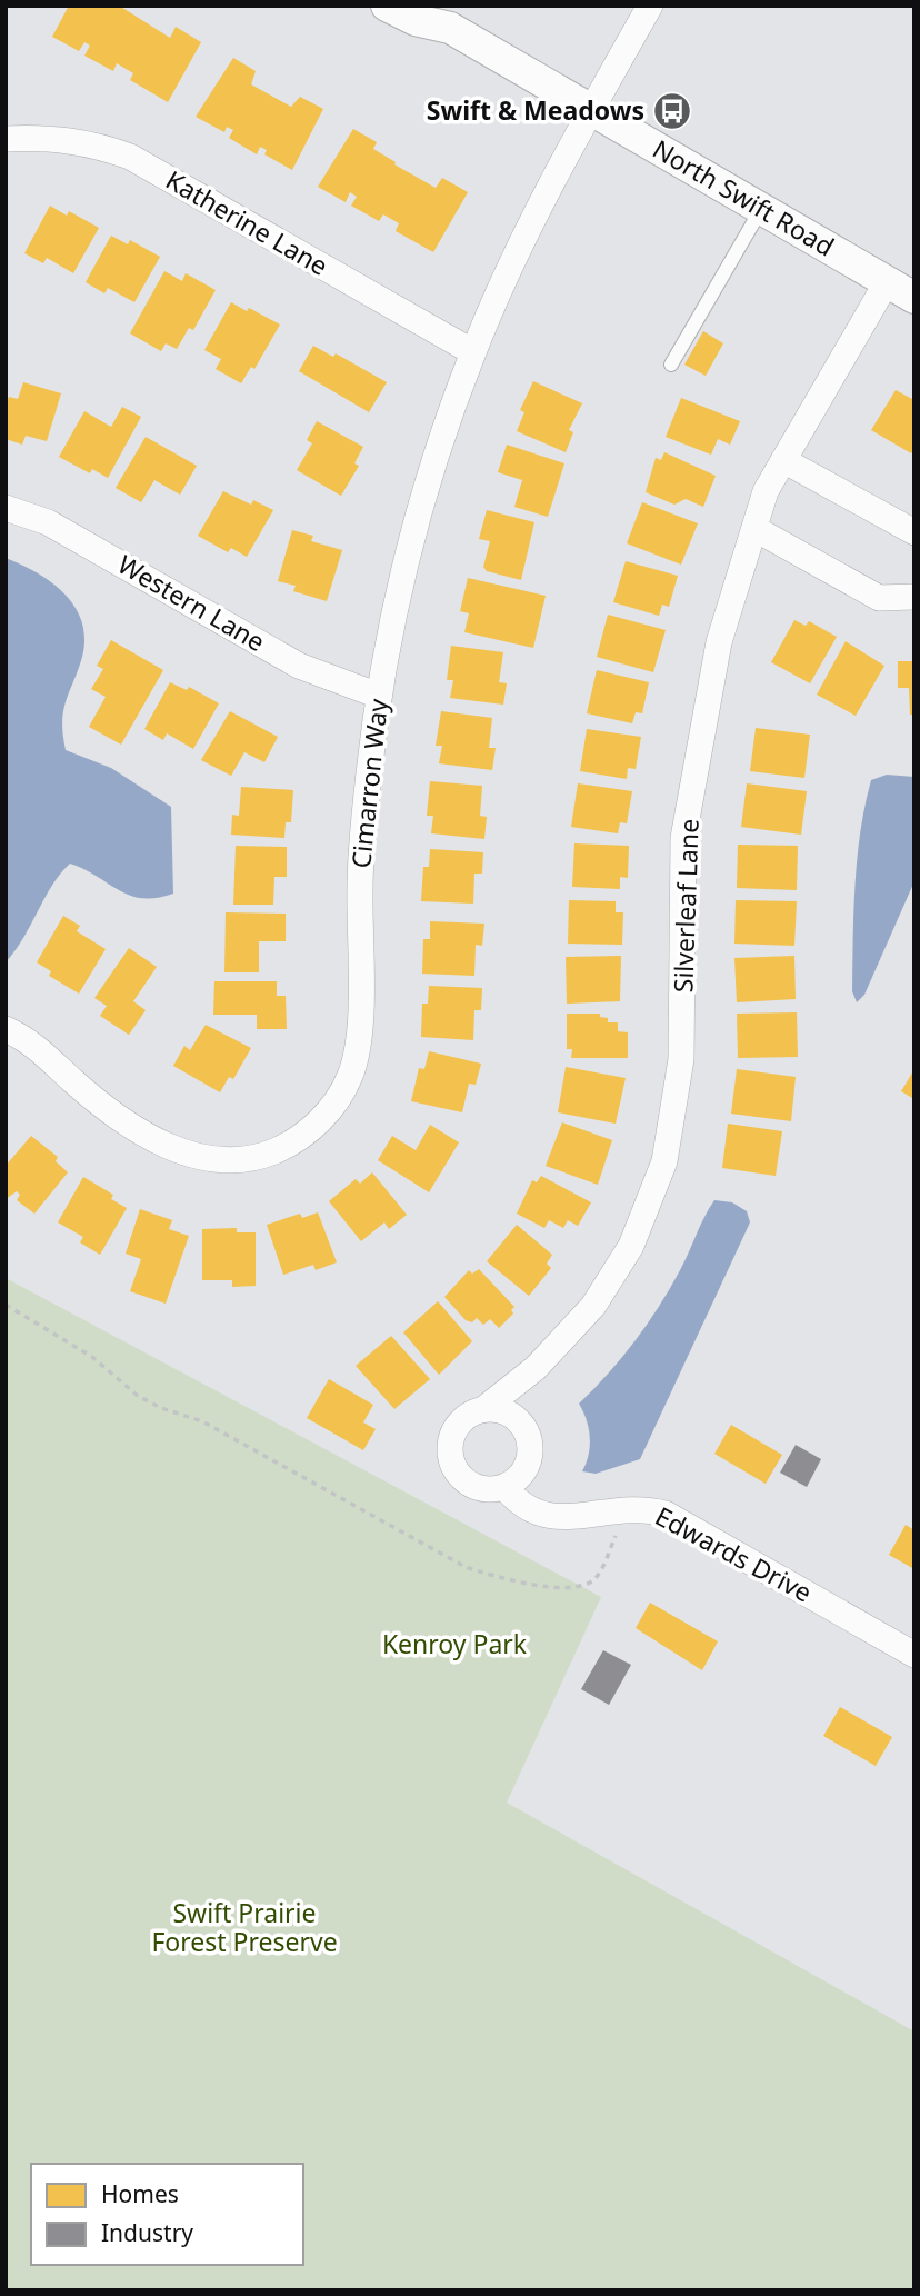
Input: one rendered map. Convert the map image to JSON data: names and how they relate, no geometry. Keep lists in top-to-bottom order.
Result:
{
  "streets": {
    "street": [
      "North Swift Road",
      "Katherine Lane",
      "Western Lane",
      "Cimarron Way",
      "Silverleaf Lane",
      "Edwards Drive"
    ]
  },
  "crossings": [
    ["North Swift Road", "Cimarron Way"],
    ["North Swift Road", "Silverleaf Lane"],
    ["Katherine Lane", "Cimarron Way"],
    ["Western Lane", "Cimarron Way"],
    ["Silverleaf Lane", "Edwards Drive"]
  ],
  "parks": ["Kenroy Park", "Swift Prairie Forest Preserve"],
  "places": {
    "bus stop": ["Swift & Meadows"]
  },
  "legend": ["Homes", "Industry"]
}
